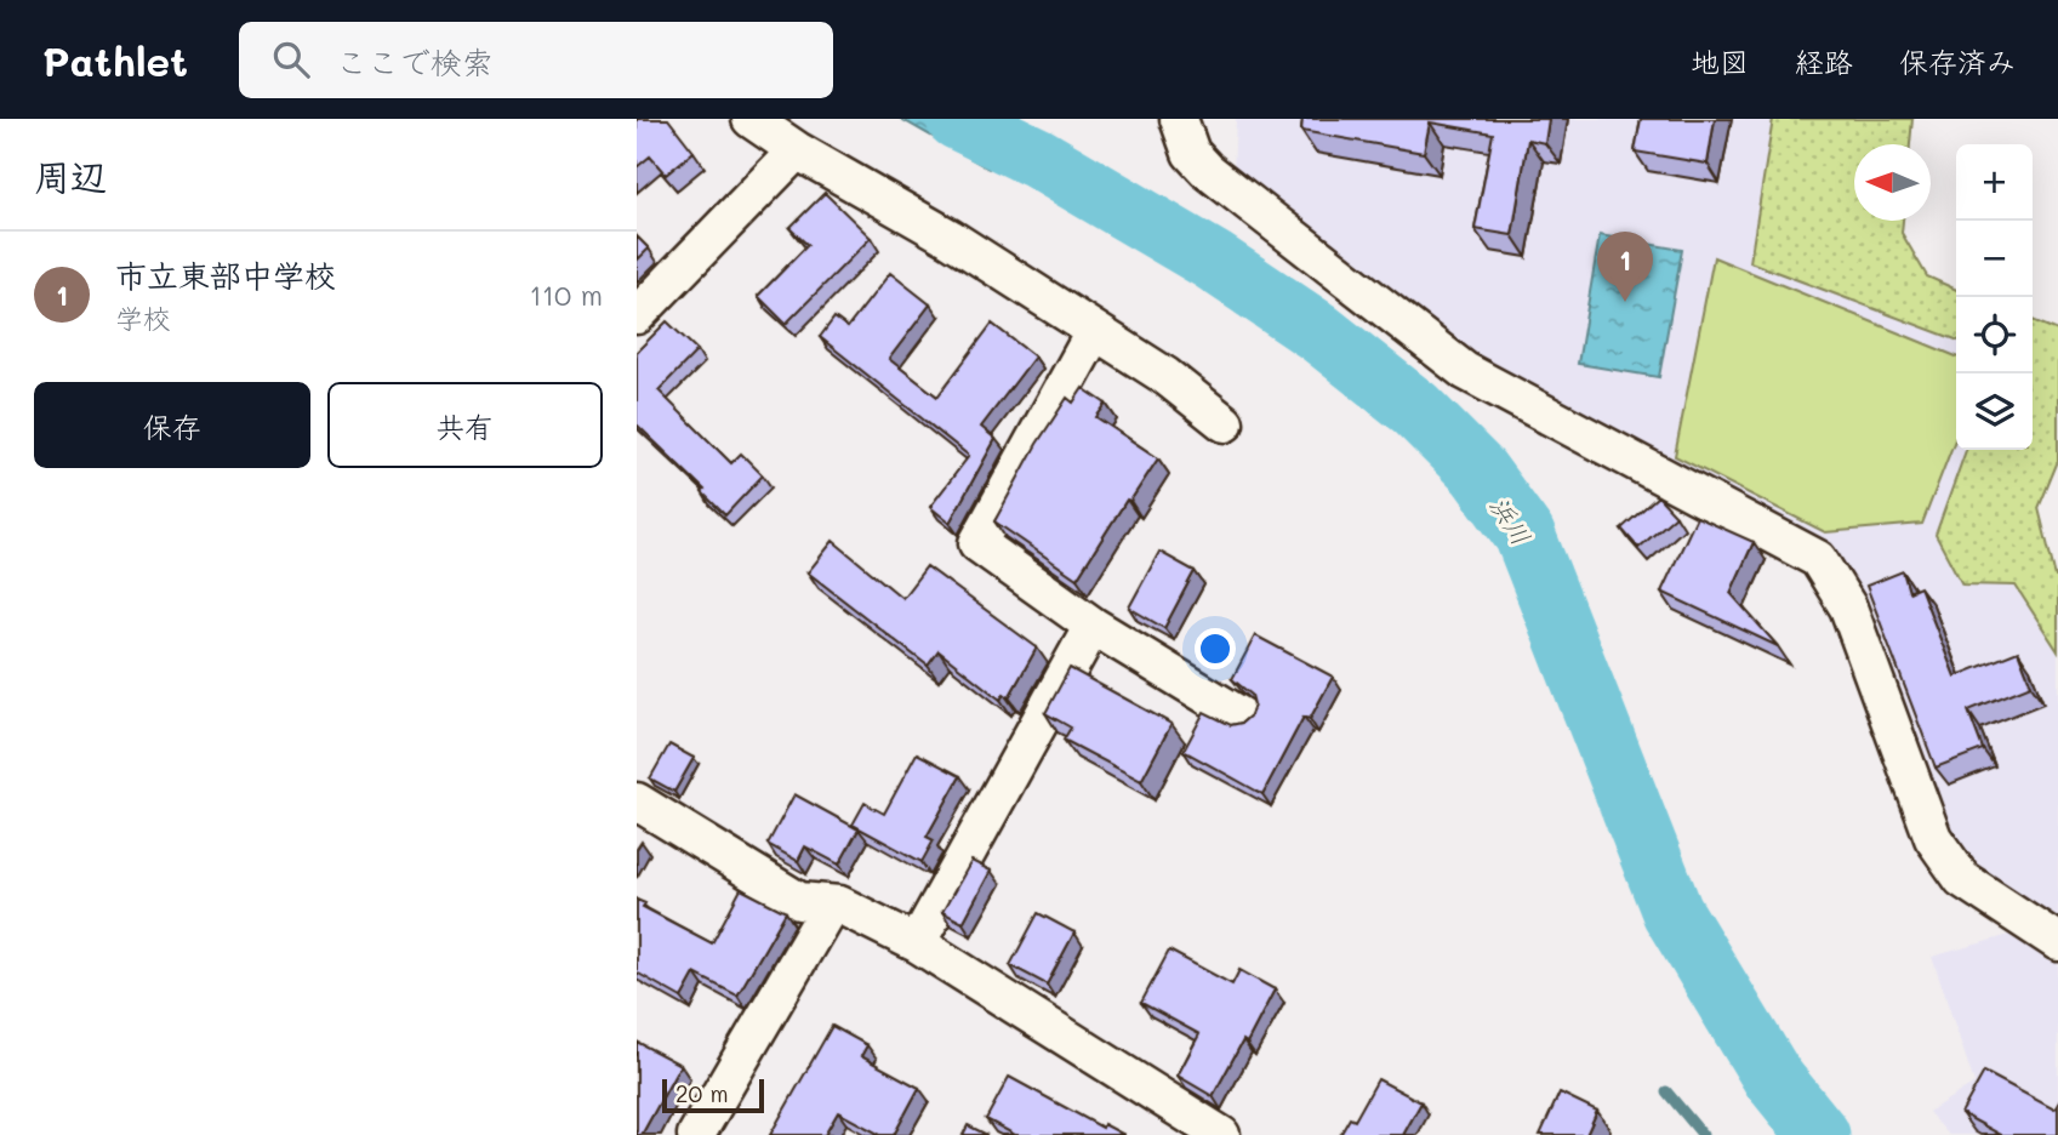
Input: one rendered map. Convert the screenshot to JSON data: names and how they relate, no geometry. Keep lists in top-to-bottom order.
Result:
{
  "water": ["浜川"],
  "scale_bar": "20 m",
  "north": "left",
  "page": {
    "header": "Pathlet",
    "search": "ここで検索",
    "nav": ["地図", "経路", "保存済み"],
    "heading": "周辺",
    "map_buttons": ["+", "−"],
    "list": [
      {
        "mark": "1",
        "name": "市立東部中学校",
        "note": "学校",
        "value": "110 m"
      }
    ],
    "pins": "1",
    "buttons": ["保存", "共有"],
    "scale": "20 m"
  }
}
